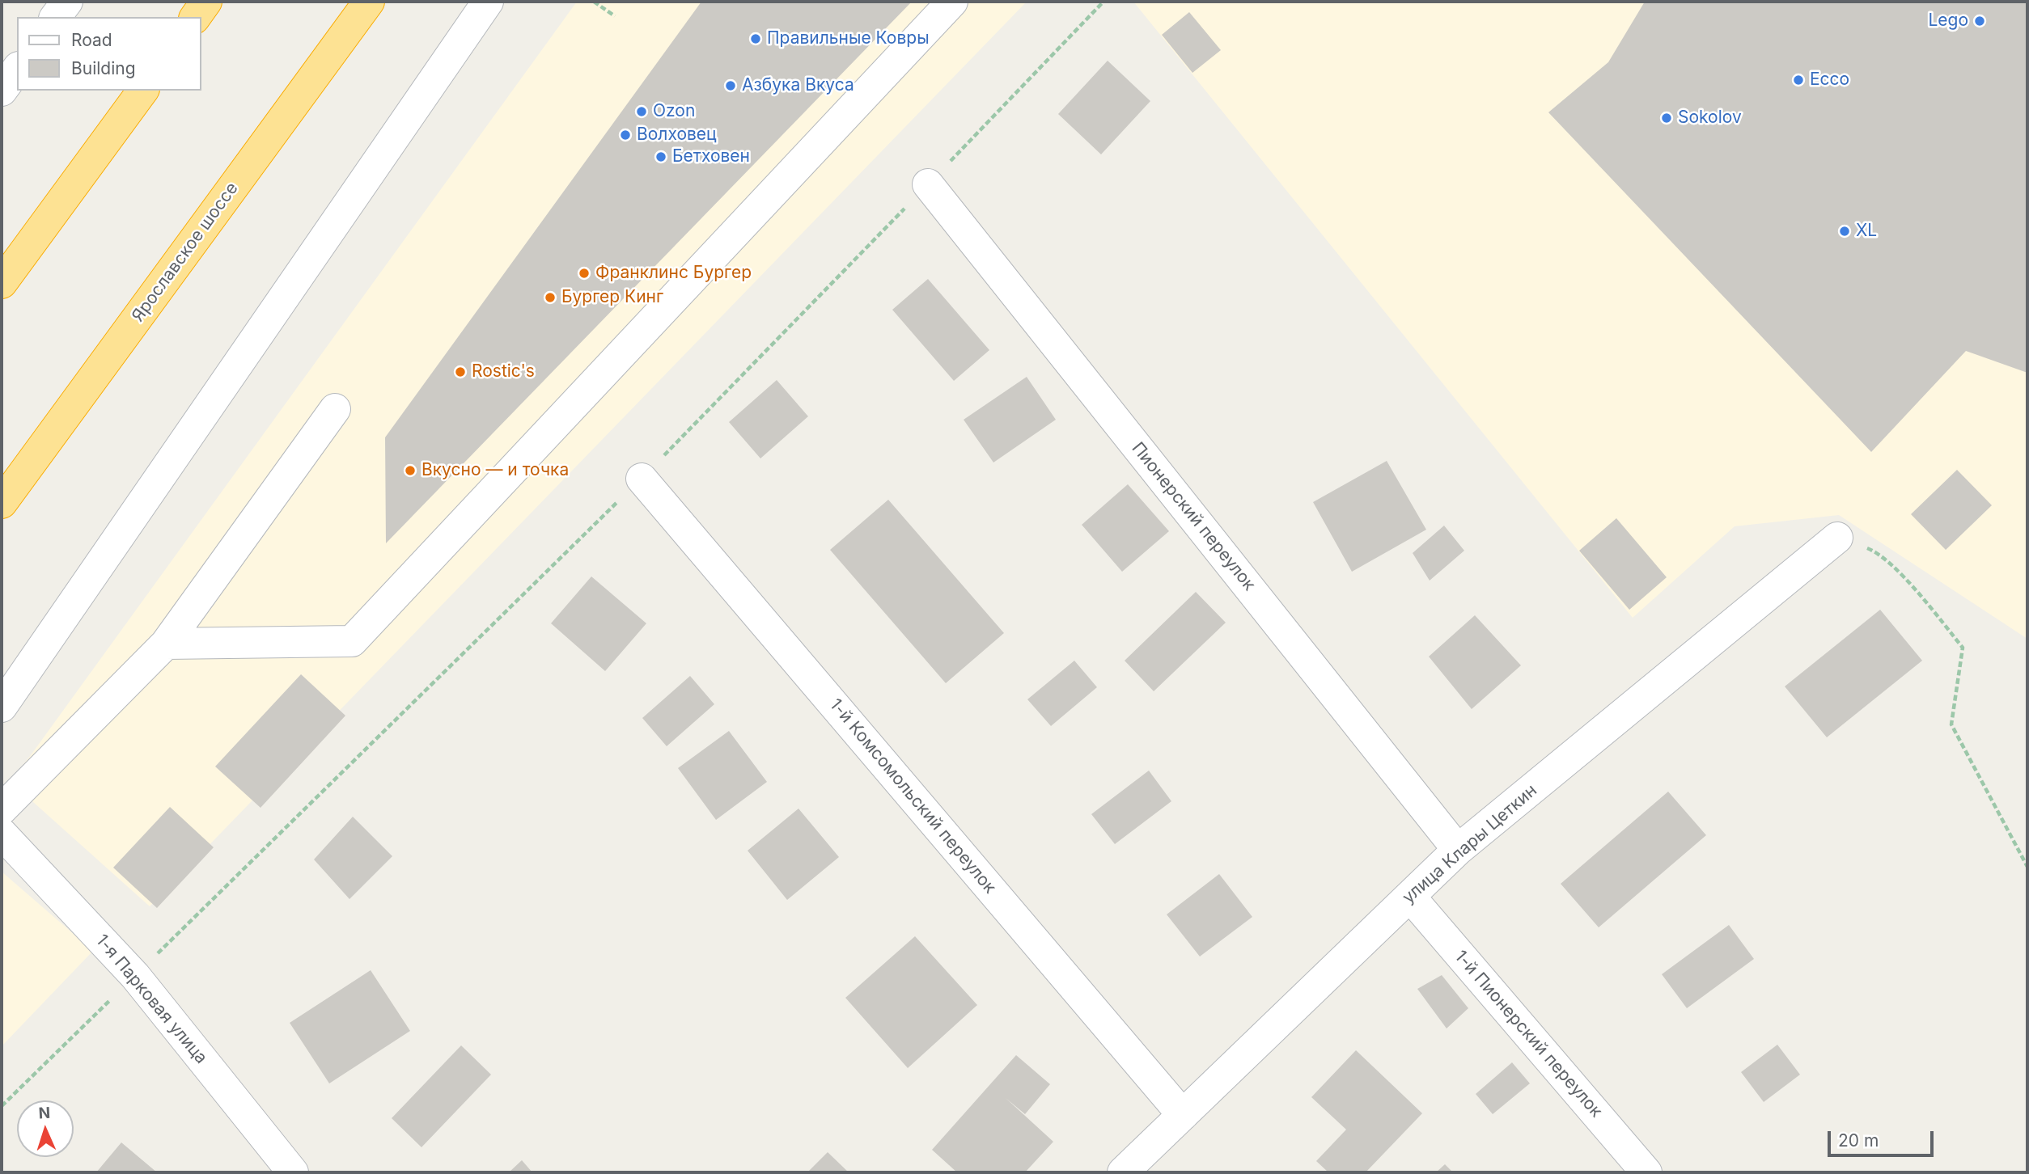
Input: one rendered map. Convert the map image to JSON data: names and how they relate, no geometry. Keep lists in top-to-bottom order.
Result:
{
  "streets": {
    "highway": ["Ярославское шоссе"],
    "street": [
      "Пионерский переулок",
      "1-й Комсомольский переулок",
      "улица Клары Цеткин",
      "1-я Парковая улица",
      "1-й Пионерский переулок"
    ]
  },
  "crossings": [
    ["Пионерский переулок", "улица Клары Цеткин"],
    ["1-й Комсомольский переулок", "улица Клары Цеткин"],
    ["улица Клары Цеткин", "1-й Пионерский переулок"]
  ],
  "places": [
    "Lego",
    "Правильные Ковры",
    "Ecco",
    "Азбука Вкуса",
    "Ozon",
    "Sokolov",
    "Волховец",
    "Бетховен",
    "XL",
    "Франклинс Бургер",
    "Бургер Кинг",
    "Rostic's",
    "Вкусно — и точка"
  ],
  "legend": ["Road", "Building"],
  "scale_bar": "20 m",
  "north": "top"
}
